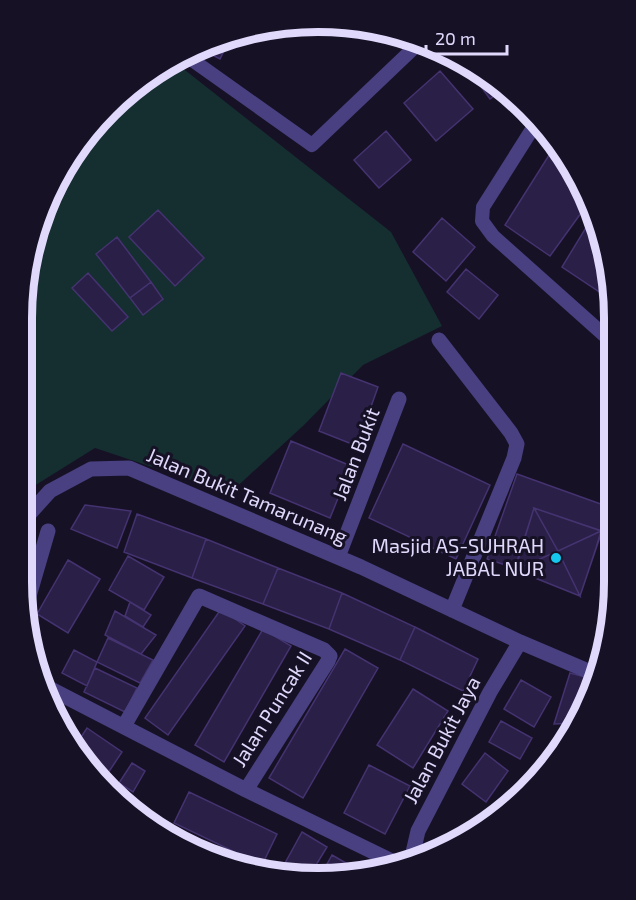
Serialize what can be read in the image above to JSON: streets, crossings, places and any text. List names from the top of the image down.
{
  "streets": {
    "street": [
      "Jalan Bukit",
      "Jalan Bukit Tamarunang",
      "Jalan Puncak II",
      "Jalan Bukit Jaya"
    ]
  },
  "crossings": [
    ["Jalan Bukit", "Jalan Bukit Tamarunang"],
    ["Jalan Bukit Tamarunang", "Jalan Bukit Jaya"]
  ],
  "places": ["Masjid AS-SUHRAH JABAL NUR"],
  "scale_bar": "20 m"
}
